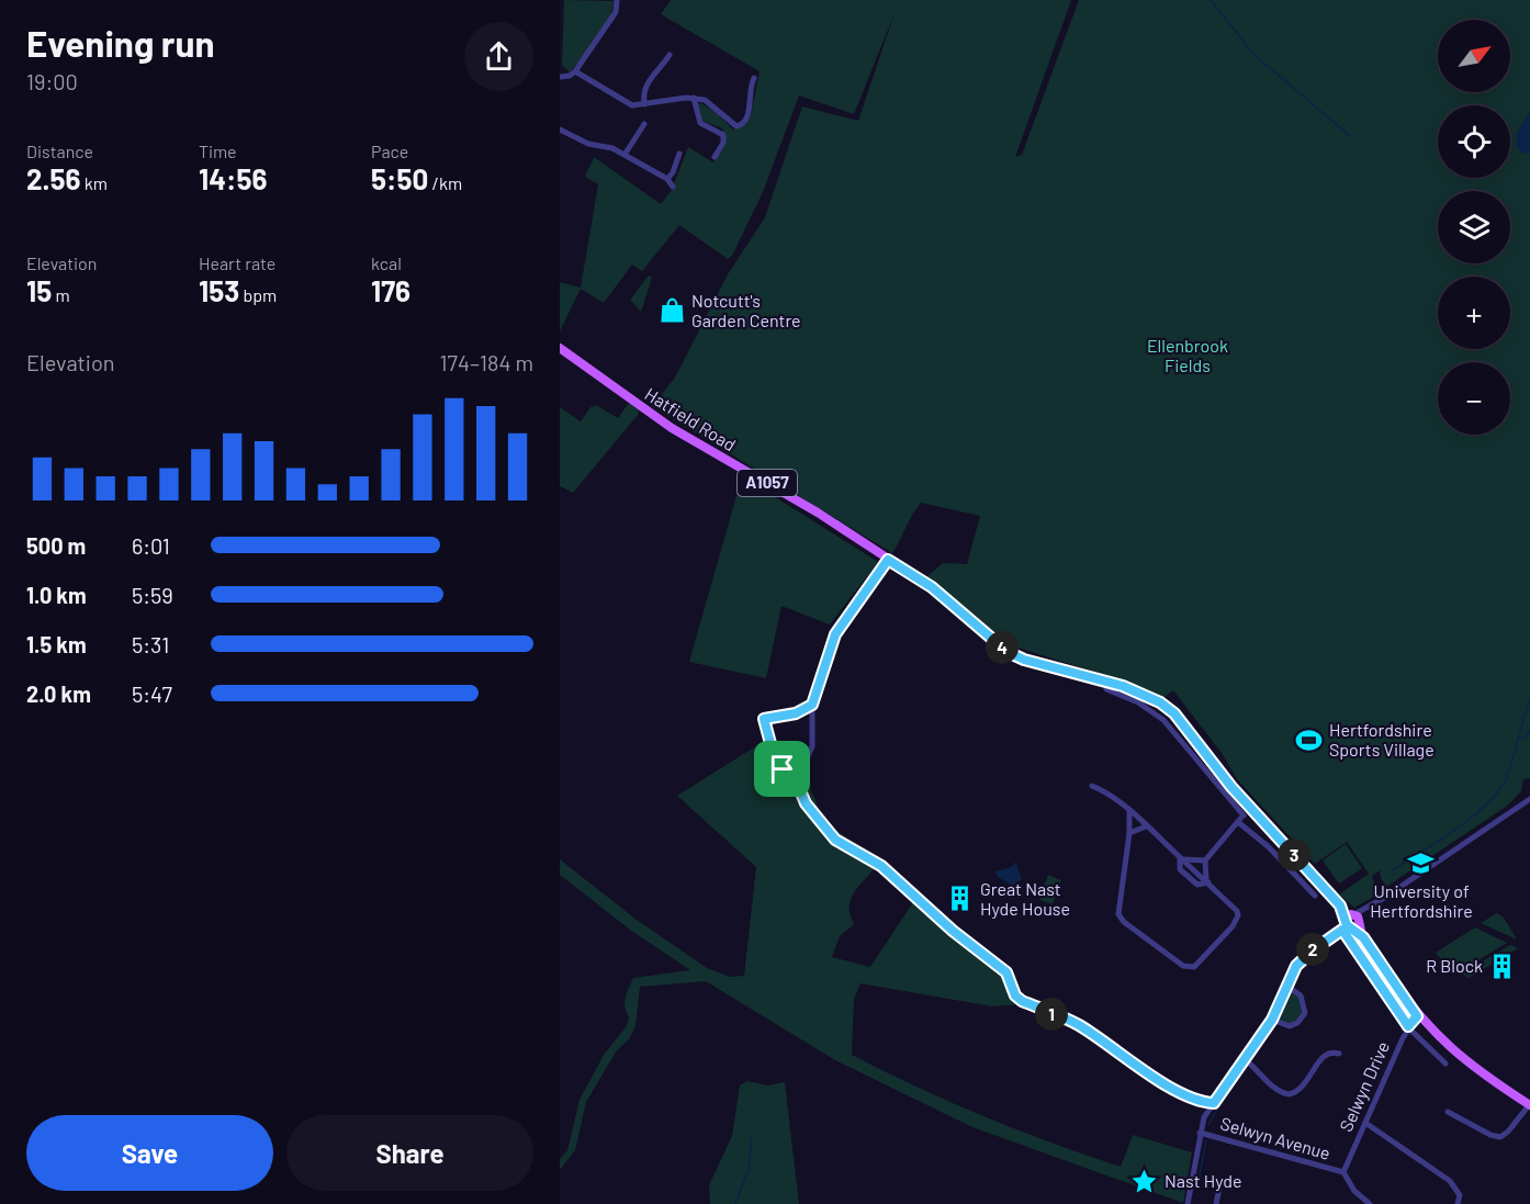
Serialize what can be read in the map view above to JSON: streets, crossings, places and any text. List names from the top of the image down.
{
  "streets": {
    "main road": ["Hatfield Road", "A1057"],
    "street": ["Selwyn Drive", "Selwyn Avenue"]
  },
  "crossings": [
    ["Hatfield Road", "A1057"],
    ["A1057", "Selwyn Drive"],
    ["Selwyn Drive", "Selwyn Avenue"]
  ],
  "parks": ["Ellenbrook Fields"],
  "places": {
    "shop": ["Notcutt's Garden Centre"],
    "sports": ["Hertfordshire Sports Village"],
    "school or university": ["University of Hertfordshire"],
    "building": ["Great Nast Hyde House", "R Block"],
    "place": ["Nast Hyde"]
  },
  "north": "top right",
  "page": {
    "heading": ["Evening run", "19:00"],
    "map_buttons": ["+", "−"],
    "stats": [
      ["Distance", "2.56 km"],
      ["Time", "14:56"],
      ["Pace", "5:50 /km"],
      ["Elevation", "15 m"],
      ["Heart rate", "153 bpm"],
      ["kcal", "176"]
    ],
    "chart": ["Elevation", "174–184 m"],
    "list": [
      {
        "name": "500 m",
        "note": "6:01"
      },
      {
        "name": "1.0 km",
        "note": "5:59"
      },
      {
        "name": "1.5 km",
        "note": "5:31"
      },
      {
        "name": "2.0 km",
        "note": "5:47"
      }
    ],
    "pins": [
      "4",
      "3",
      "2",
      "1"
    ],
    "buttons": ["Save", "Share"]
  }
}
